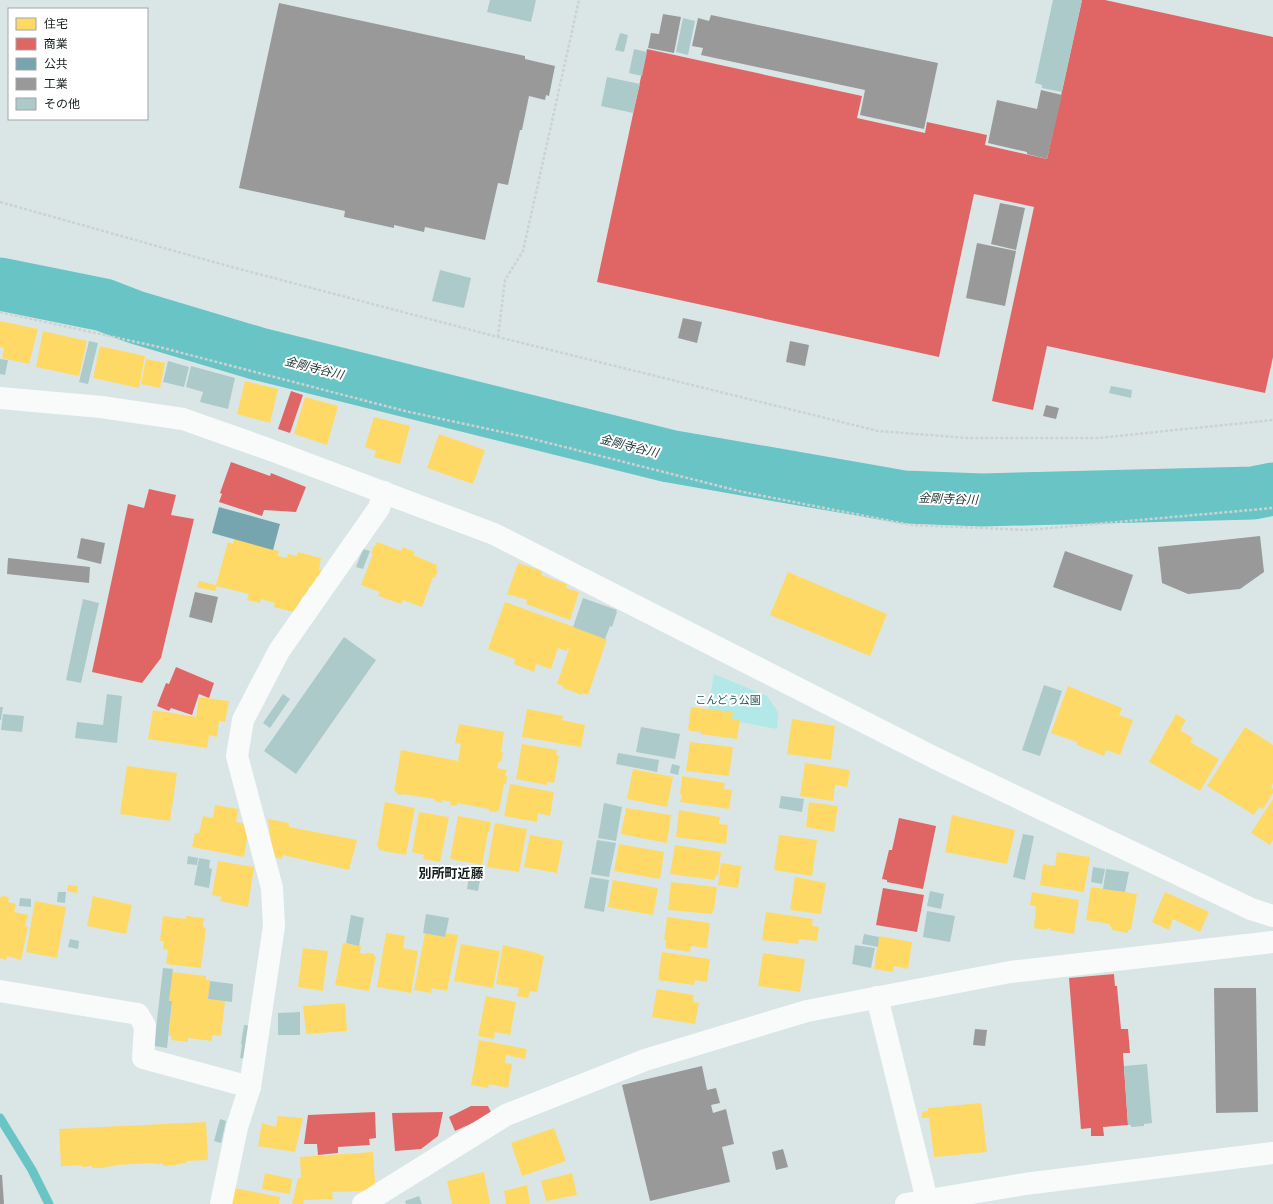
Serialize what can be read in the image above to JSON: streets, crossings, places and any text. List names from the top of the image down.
{
  "districts": ["別所町近藤"],
  "water": ["金剛寺谷川"],
  "parks": ["こんどう公園"],
  "legend": [
    "住宅",
    "商業",
    "公共",
    "工業",
    "その他"
  ]
}
